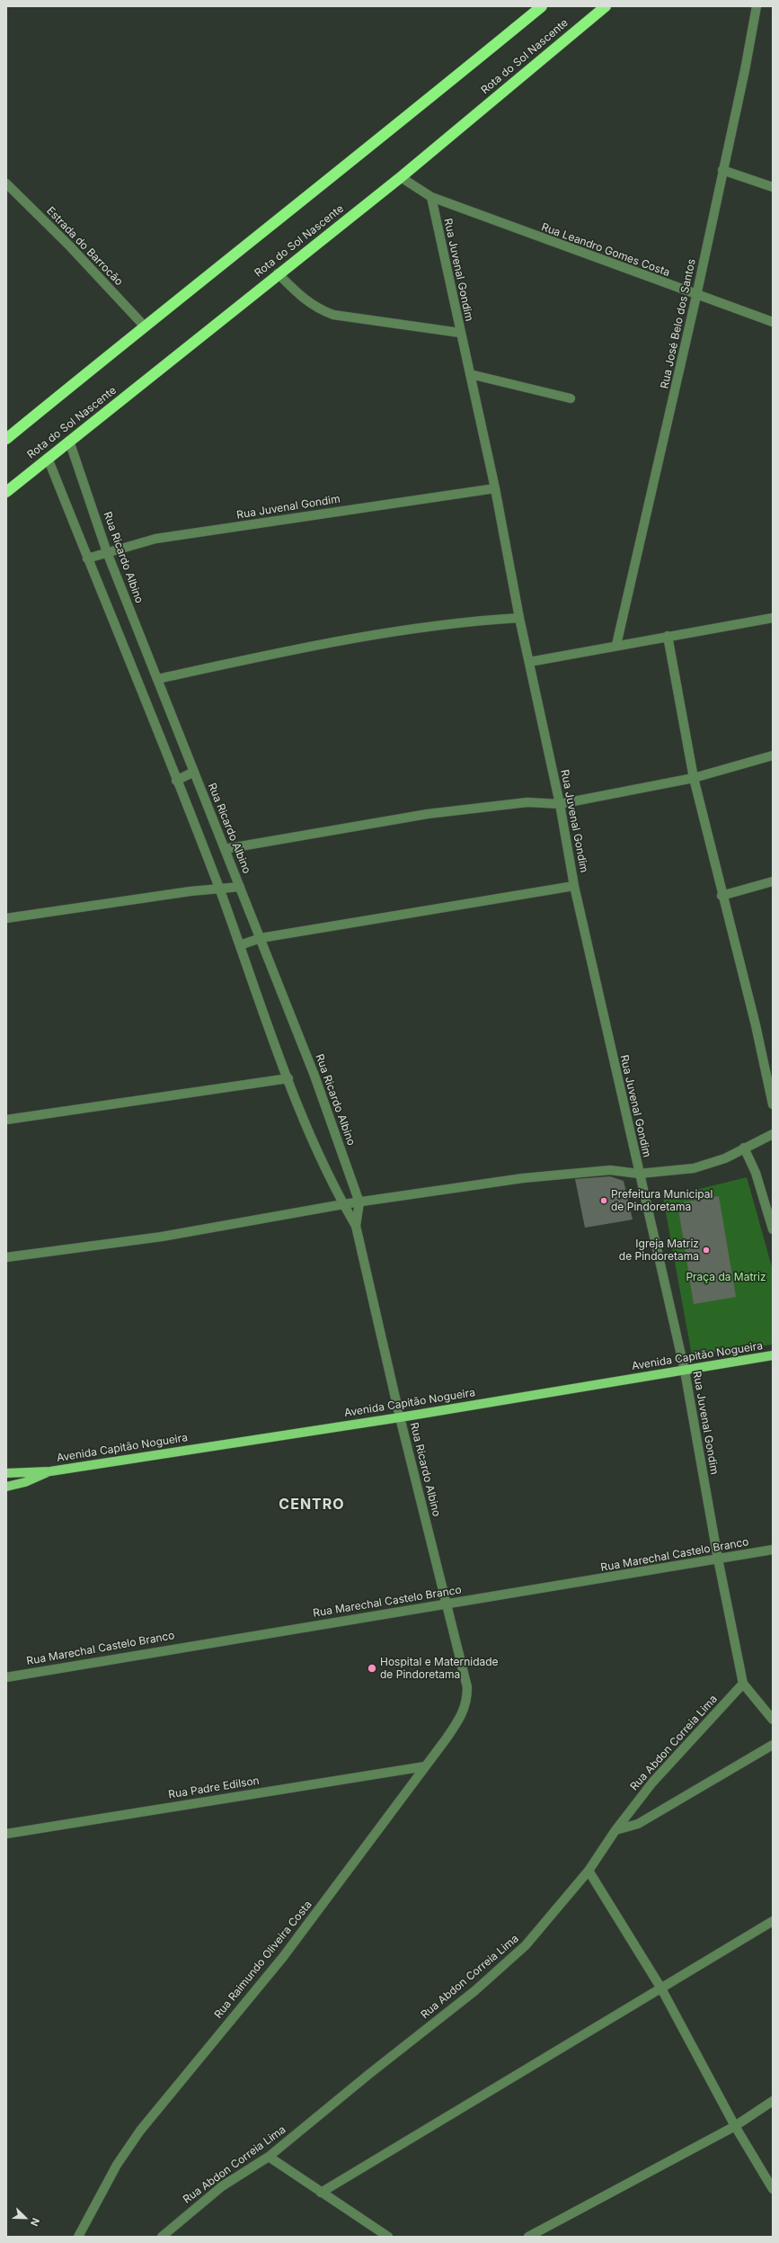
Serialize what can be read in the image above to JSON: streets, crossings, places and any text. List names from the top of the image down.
{
  "streets": {
    "highway": ["Rota do Sol Nascente"],
    "main road": ["Avenida Capitão Nogueira"],
    "street": [
      "Estrada do Barrocão",
      "Rua Leandro Gomes Costa",
      "Rua Juvenal Gondim",
      "Rua José Belo dos Santos",
      "Rua Ricardo Albino",
      "Rua Marechal Castelo Branco",
      "Rua Abdon Correia Lima",
      "Rua Padre Edilson",
      "Rua Raimundo Oliveira Costa"
    ]
  },
  "crossings": [
    ["Rota do Sol Nascente", "Rua Ricardo Albino"],
    ["Rua Leandro Gomes Costa", "Rua Juvenal Gondim"],
    ["Rua Leandro Gomes Costa", "Rua José Belo dos Santos"],
    ["Rua Juvenal Gondim", "Rua Ricardo Albino"],
    ["Rua Juvenal Gondim", "Avenida Capitão Nogueira"],
    ["Rua Juvenal Gondim", "Rua Marechal Castelo Branco"],
    ["Rua Juvenal Gondim", "Rua Abdon Correia Lima"],
    ["Rua Ricardo Albino", "Avenida Capitão Nogueira"],
    ["Rua Ricardo Albino", "Rua Marechal Castelo Branco"],
    ["Rua Ricardo Albino", "Rua Raimundo Oliveira Costa"],
    ["Rua Padre Edilson", "Rua Raimundo Oliveira Costa"]
  ],
  "districts": ["CENTRO"],
  "parks": ["Praça da Matriz"],
  "places": ["Prefeitura Municipal de Pindoretama", "Igreja Matriz de Pindoretama", "Hospital e Maternidade de Pindoretama"],
  "north": "bottom right"
}
